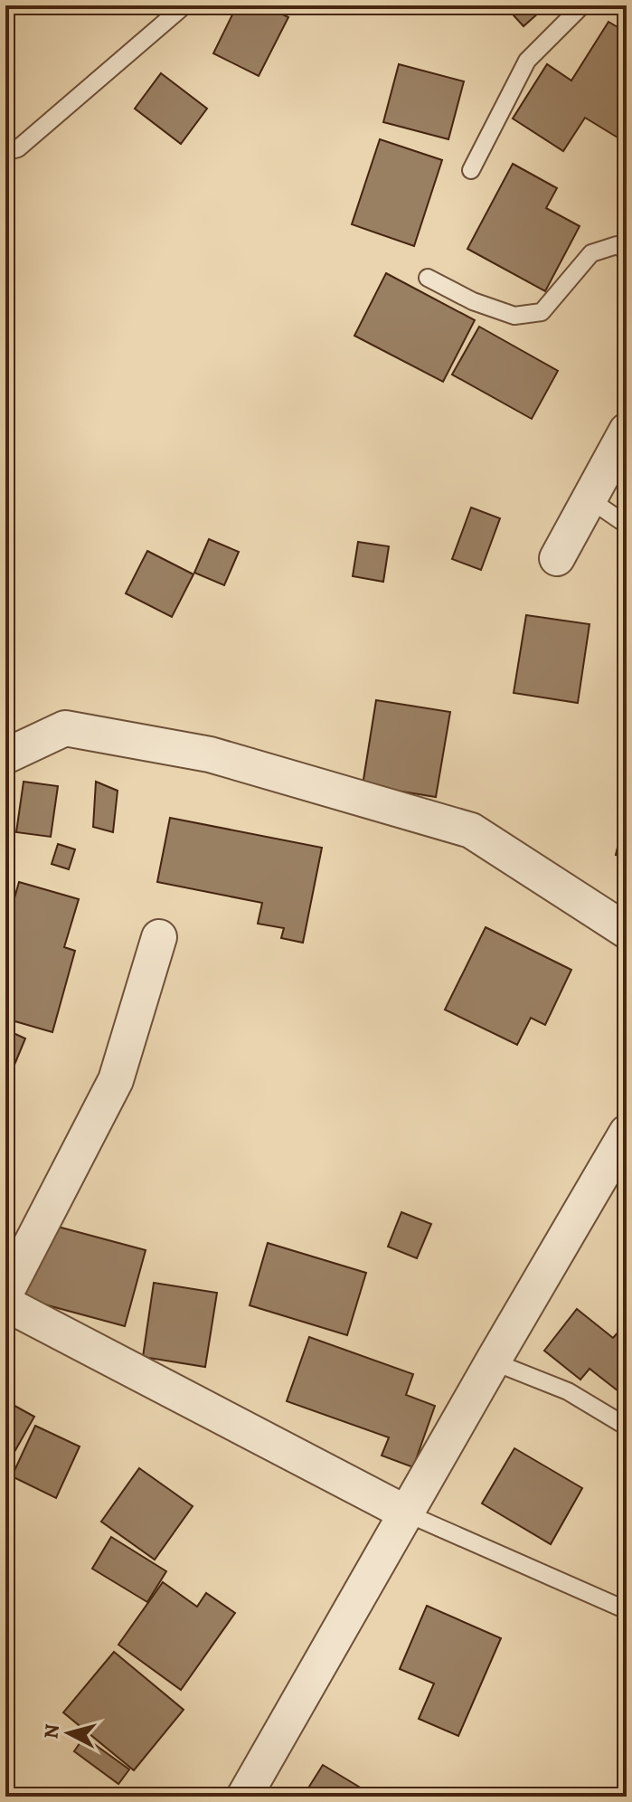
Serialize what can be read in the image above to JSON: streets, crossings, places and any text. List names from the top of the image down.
{
  "north": "left"
}
